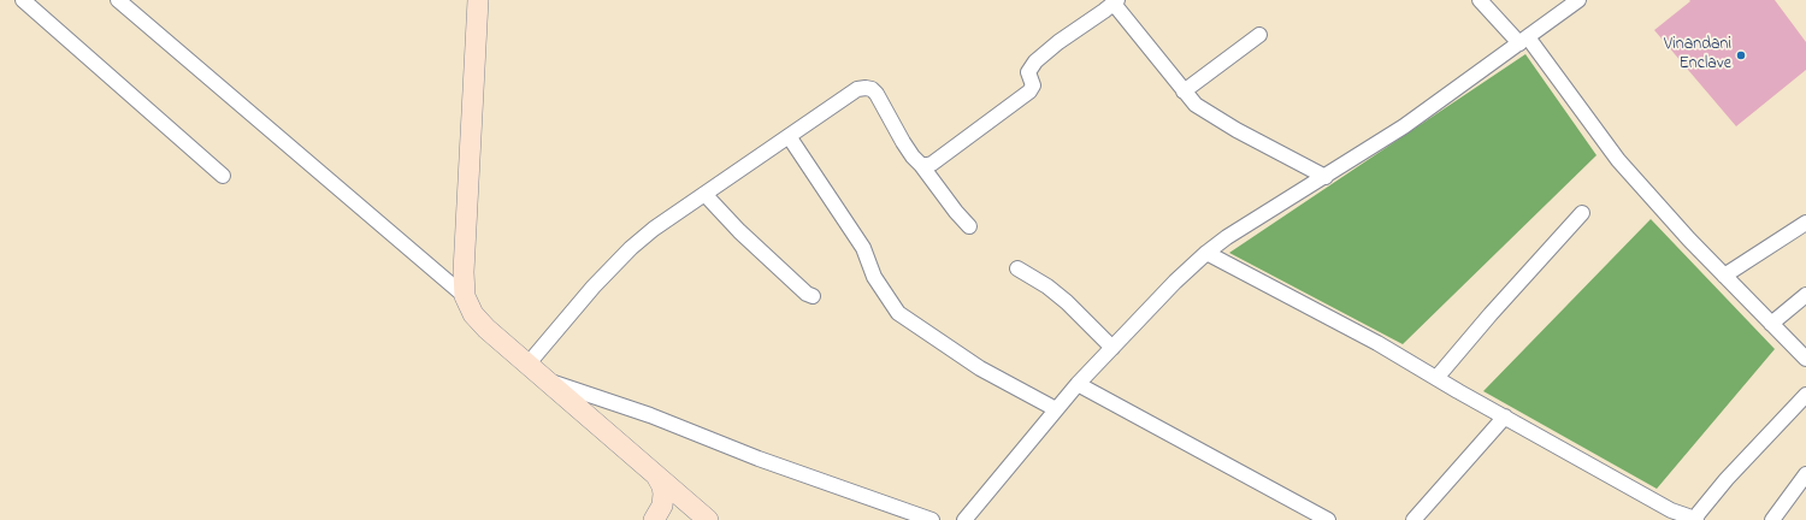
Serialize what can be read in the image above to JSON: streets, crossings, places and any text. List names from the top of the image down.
{
  "places": ["Vinandani Enclave"]
}
